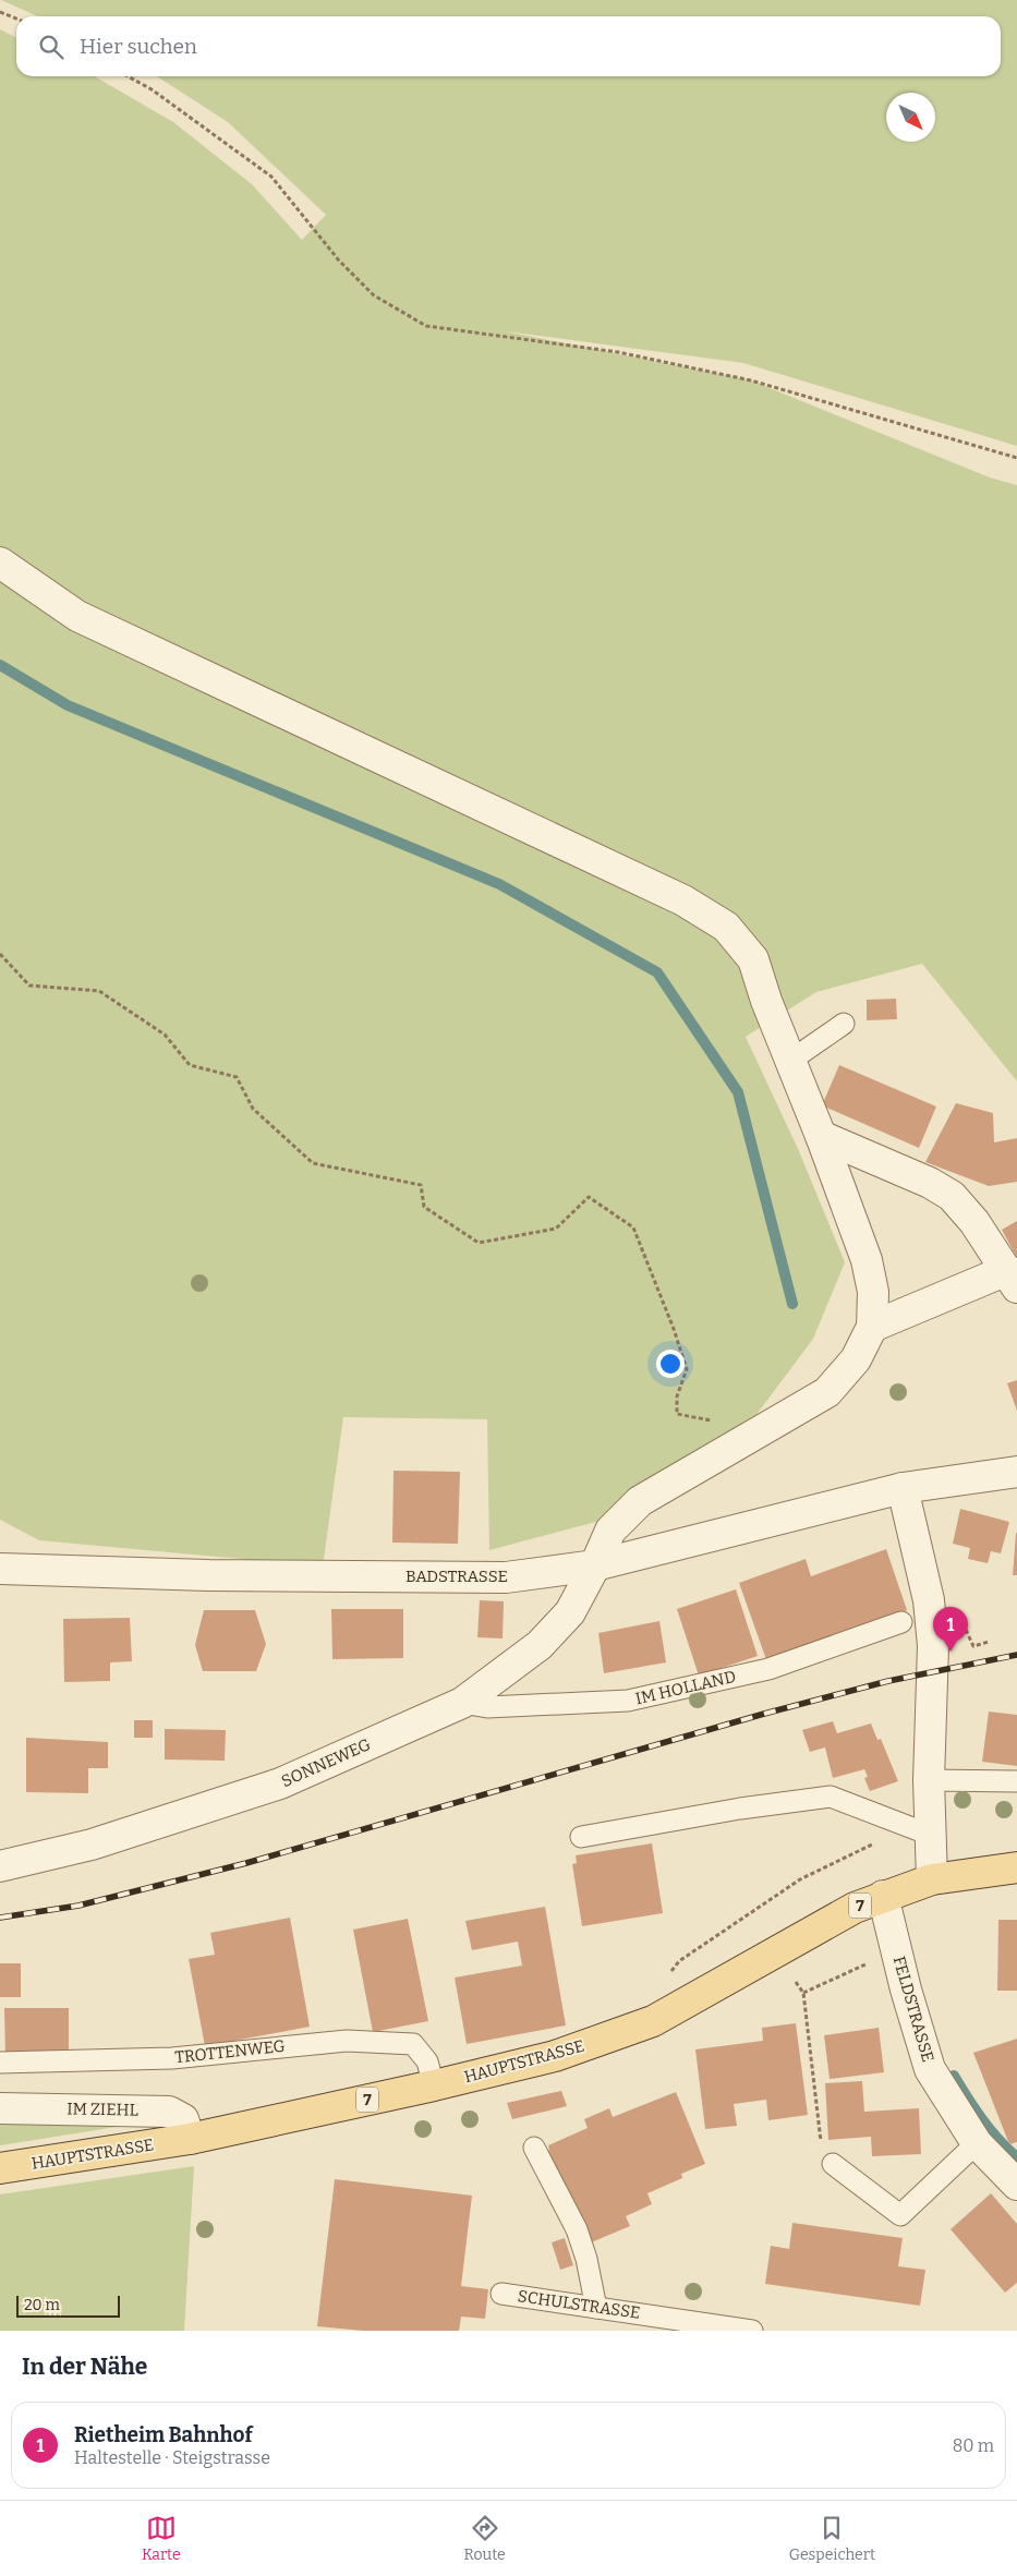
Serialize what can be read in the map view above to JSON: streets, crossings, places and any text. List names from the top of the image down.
{
  "streets": {
    "main road": ["7", "HAUPTSTRASSE"],
    "street": [
      "BADSTRASSE",
      "SONNEWEG",
      "FELDSTRASSE",
      "IM ZIEHL"
    ],
    "lane": ["IM HOLLAND", "TROTTENWEG", "SCHULSTRASSE"]
  },
  "crossings": [
    ["BADSTRASSE", "SONNEWEG"],
    ["IM HOLLAND", "SONNEWEG"],
    ["FELDSTRASSE", "HAUPTSTRASSE"],
    ["TROTTENWEG", "HAUPTSTRASSE"],
    ["HAUPTSTRASSE", "IM ZIEHL"]
  ],
  "scale_bar": "20 m",
  "north": "bottom right",
  "page": {
    "search": "Hier suchen",
    "pins": "1",
    "scale": "20 m",
    "heading": "In der Nähe",
    "list": [
      {
        "mark": "1",
        "name": "Rietheim Bahnhof",
        "note": "Haltestelle · Steigstrasse",
        "value": "80 m"
      }
    ],
    "nav": ["Karte", "Route", "Gespeichert"]
  }
}
